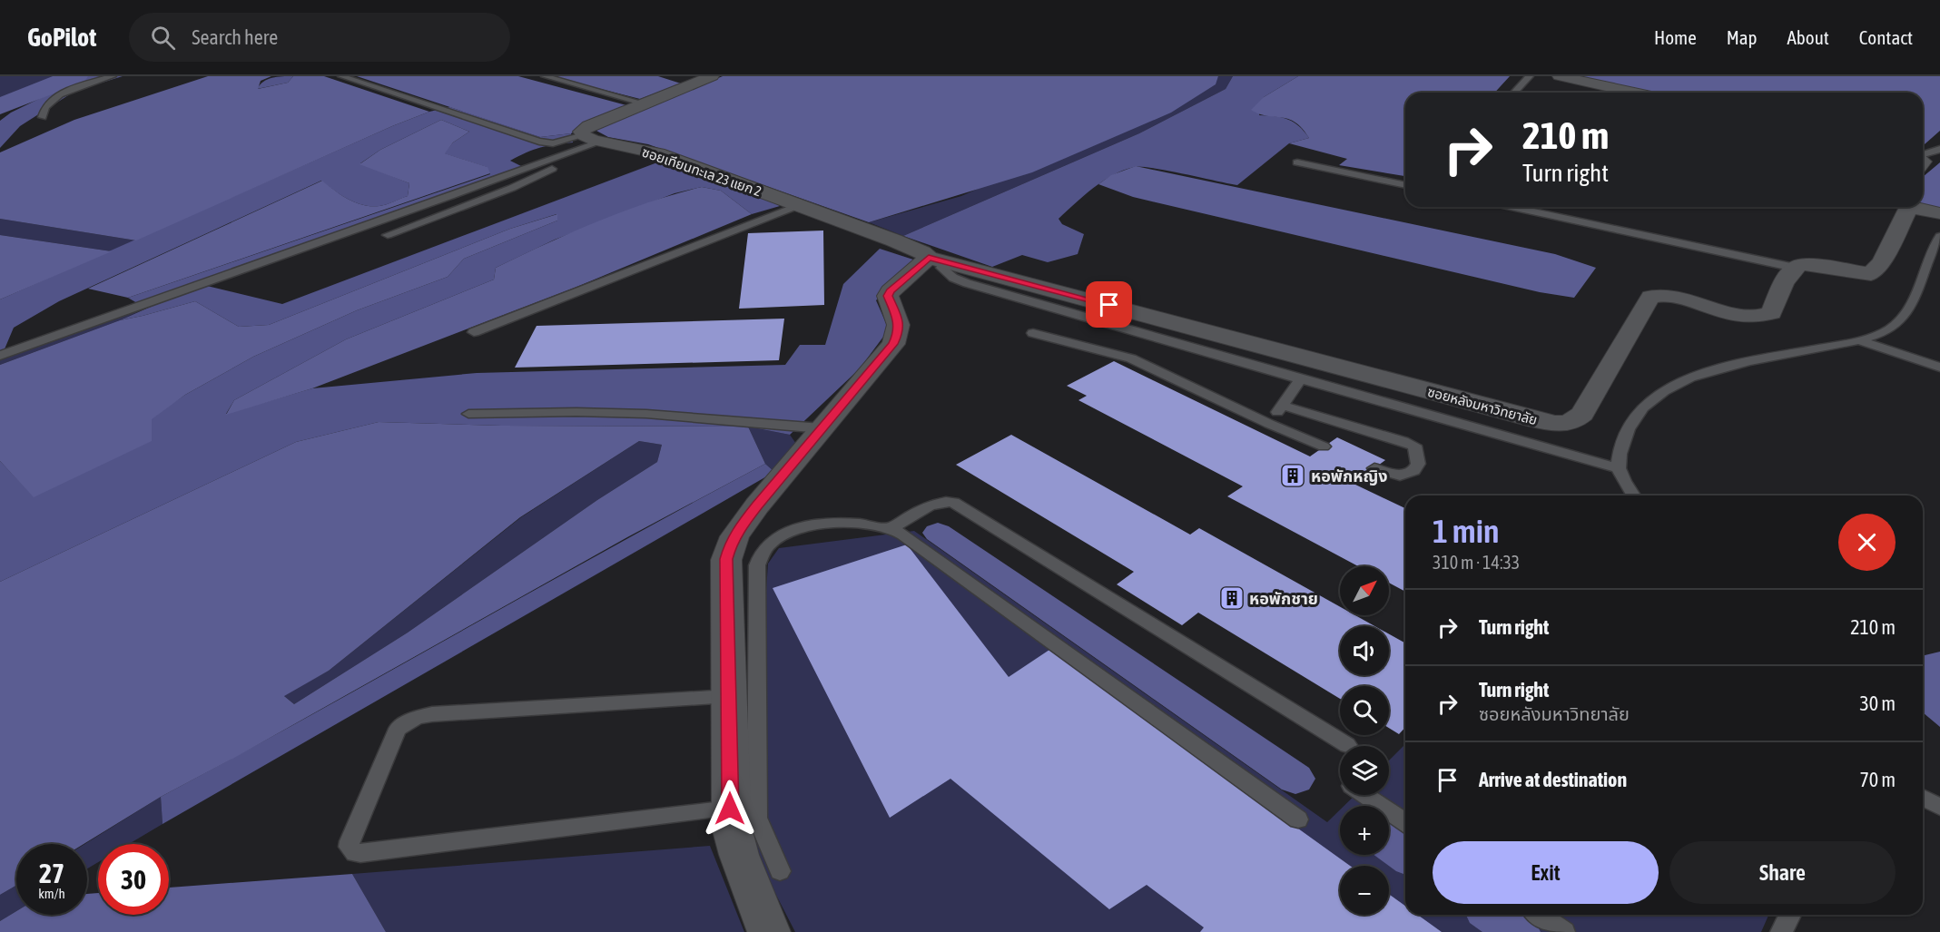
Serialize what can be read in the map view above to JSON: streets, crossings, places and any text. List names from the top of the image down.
{
  "streets": {
    "street": ["ซอยเทียนทะเล 23 แยก 2", "ซอยหลังมหาวิทยาลัย"]
  },
  "crossings": [
    ["ซอยเทียนทะเล 23 แยก 2", "ซอยหลังมหาวิทยาลัย"]
  ],
  "places": {
    "building": ["หอพักหญิง", "หอพักชาย"]
  },
  "north": "top right",
  "page": {
    "header": "GoPilot",
    "search": "Search here",
    "nav": [
      "Home",
      "Map",
      "About",
      "Contact"
    ],
    "turn": ["210 m", "Turn right"],
    "heading": ["1 min", "310 m · 14:33"],
    "map_buttons": ["+", "−"],
    "list": [
      {
        "name": "Turn right",
        "value": "210 m"
      },
      {
        "name": "Turn right",
        "note": "ซอยหลังมหาวิทยาลัย",
        "value": "30 m"
      },
      {
        "name": "Arrive at destination",
        "value": "70 m"
      }
    ],
    "buttons": ["Exit", "Share"],
    "speed": "27 km/h",
    "limit": "30"
  }
}
